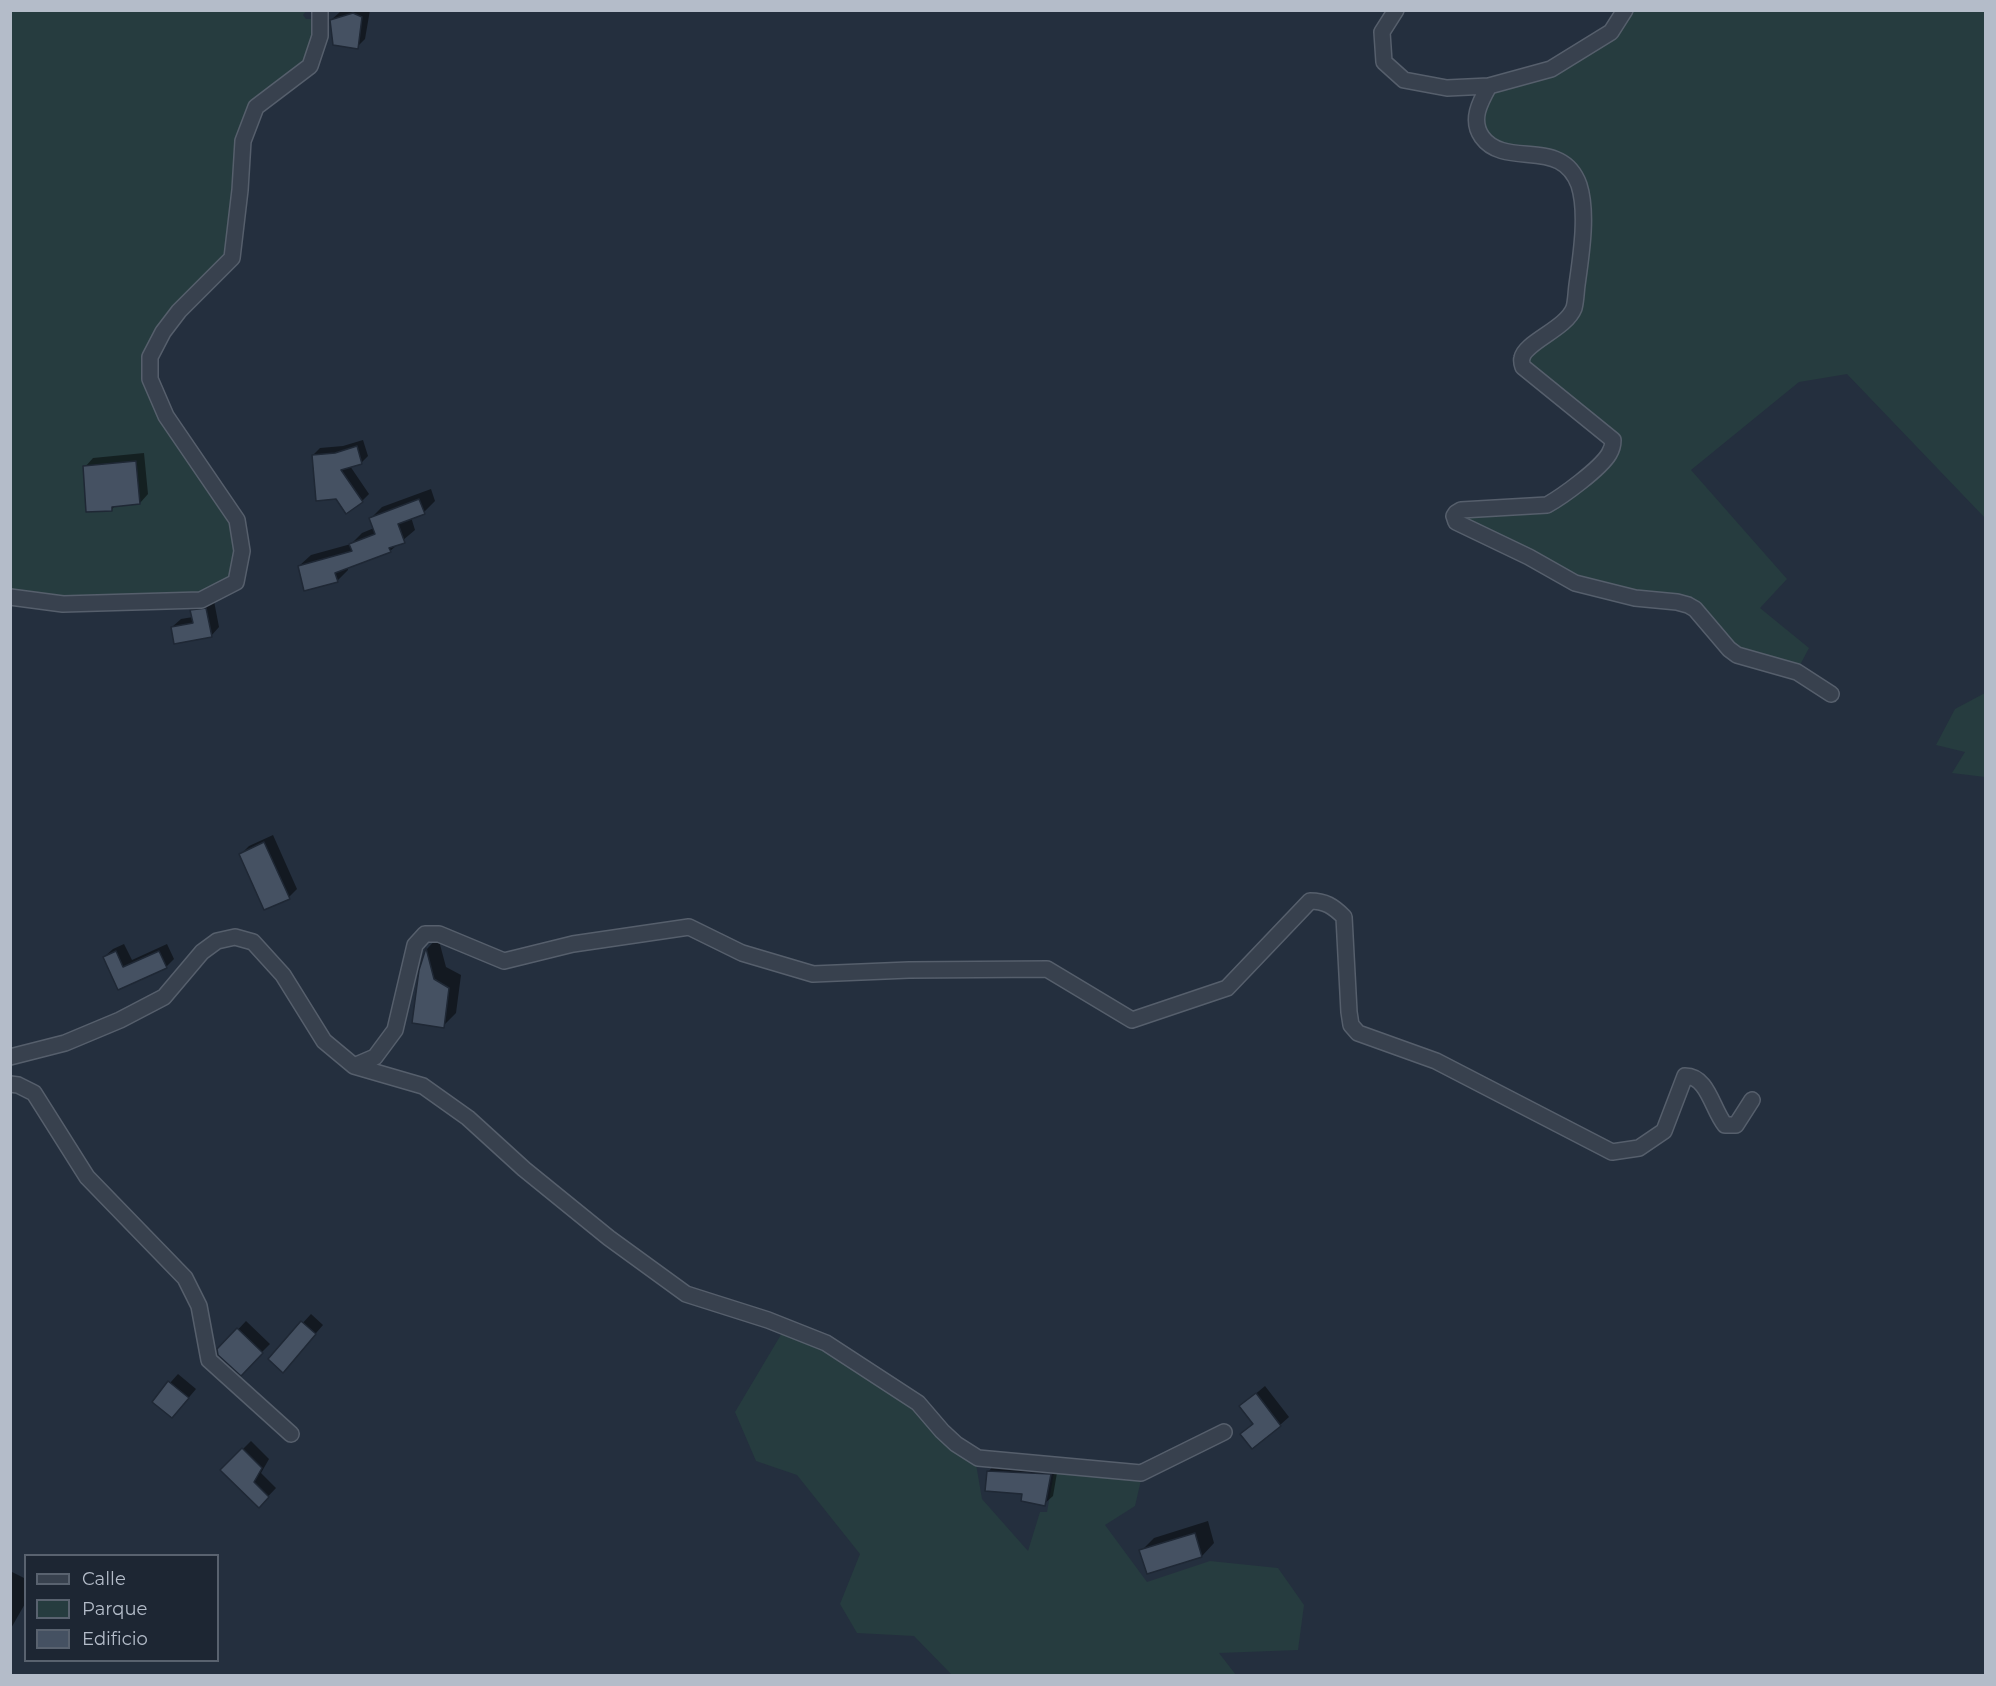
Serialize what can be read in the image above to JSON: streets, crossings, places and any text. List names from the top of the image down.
{
  "legend": ["Calle", "Parque", "Edificio"]
}
